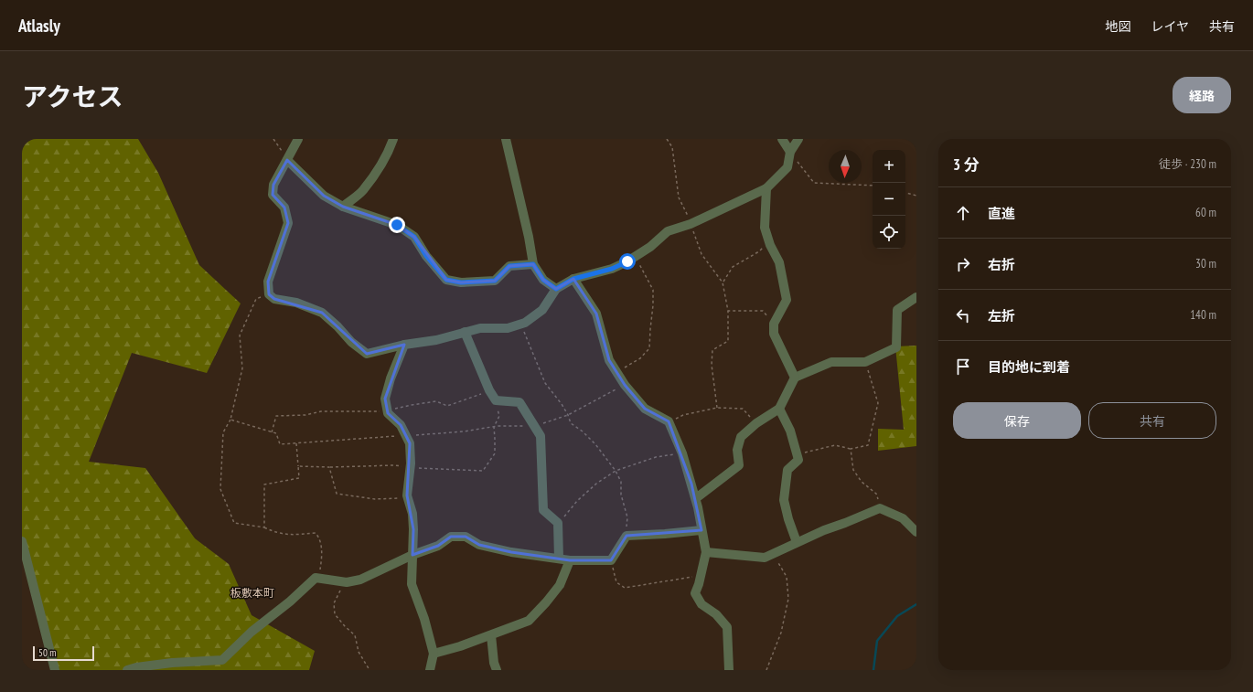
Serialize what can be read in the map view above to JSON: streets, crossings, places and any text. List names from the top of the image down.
{
  "districts": ["板敷本町"],
  "scale_bar": "50 m",
  "north": "bottom",
  "page": {
    "header": "Atlasly",
    "nav": ["地図", "レイヤ", "共有"],
    "title": "アクセス",
    "buttons": [
      "経路",
      ["保存", "共有"]
    ],
    "heading": ["3 分", "徒歩 · 230 m"],
    "map_buttons": ["+", "−"],
    "list": [
      ["直進", "60 m"],
      ["右折", "30 m"],
      ["左折", "140 m"],
      "目的地に到着"
    ],
    "scale": "50 m"
  }
}
